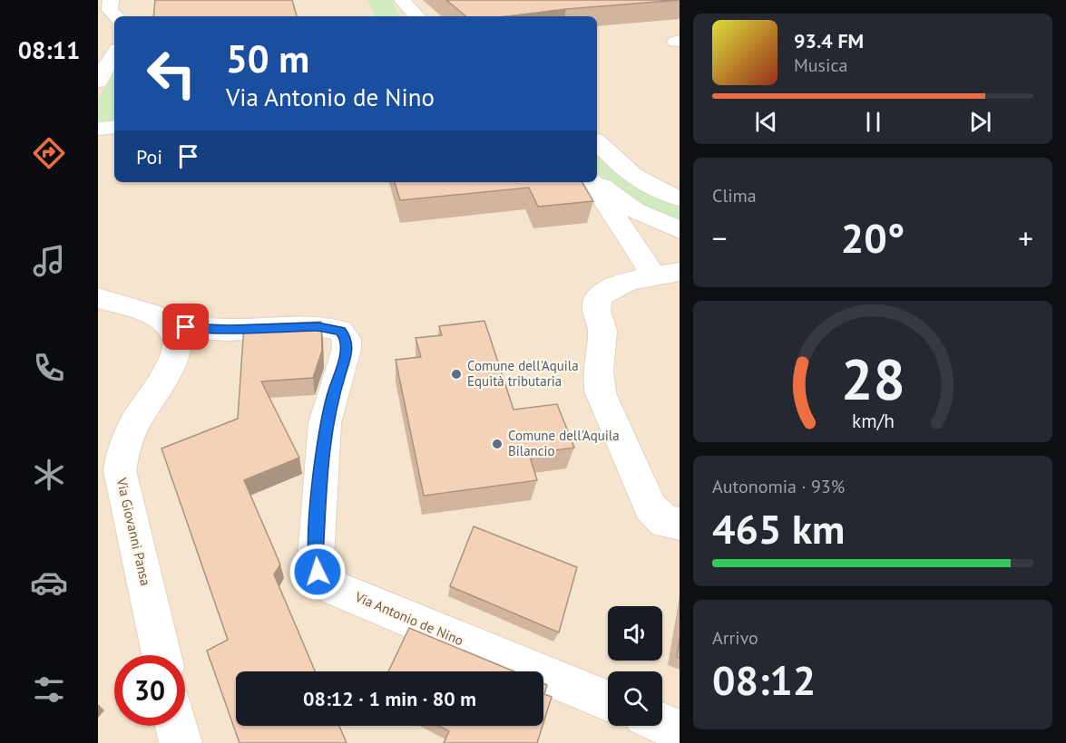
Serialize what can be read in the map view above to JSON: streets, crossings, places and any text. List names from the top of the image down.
{
  "streets": {
    "street": ["Via Giovanni Pansa", "Via Antonio de Nino"]
  },
  "crossings": [
    ["Via Giovanni Pansa", "Via Antonio de Nino"]
  ],
  "places": ["Comune dell'Aquila Equità tributaria", "Comune dell'Aquila Bilancio"],
  "page": {
    "tabs": "08:11",
    "turn": ["50 m", "Via Antonio de Nino"],
    "song": ["93.4 FM", "Musica"],
    "then": "Poi",
    "tile": [
      "Clima",
      ["Autonomia · 93%", "465 km"],
      ["Arrivo", "08:12"]
    ],
    "heat": ["−", "20°", "+"],
    "limit": "30",
    "trip": "08:12 · 1 min · 80 m",
    "gauge": ["28", "km/h"]
  }
}
